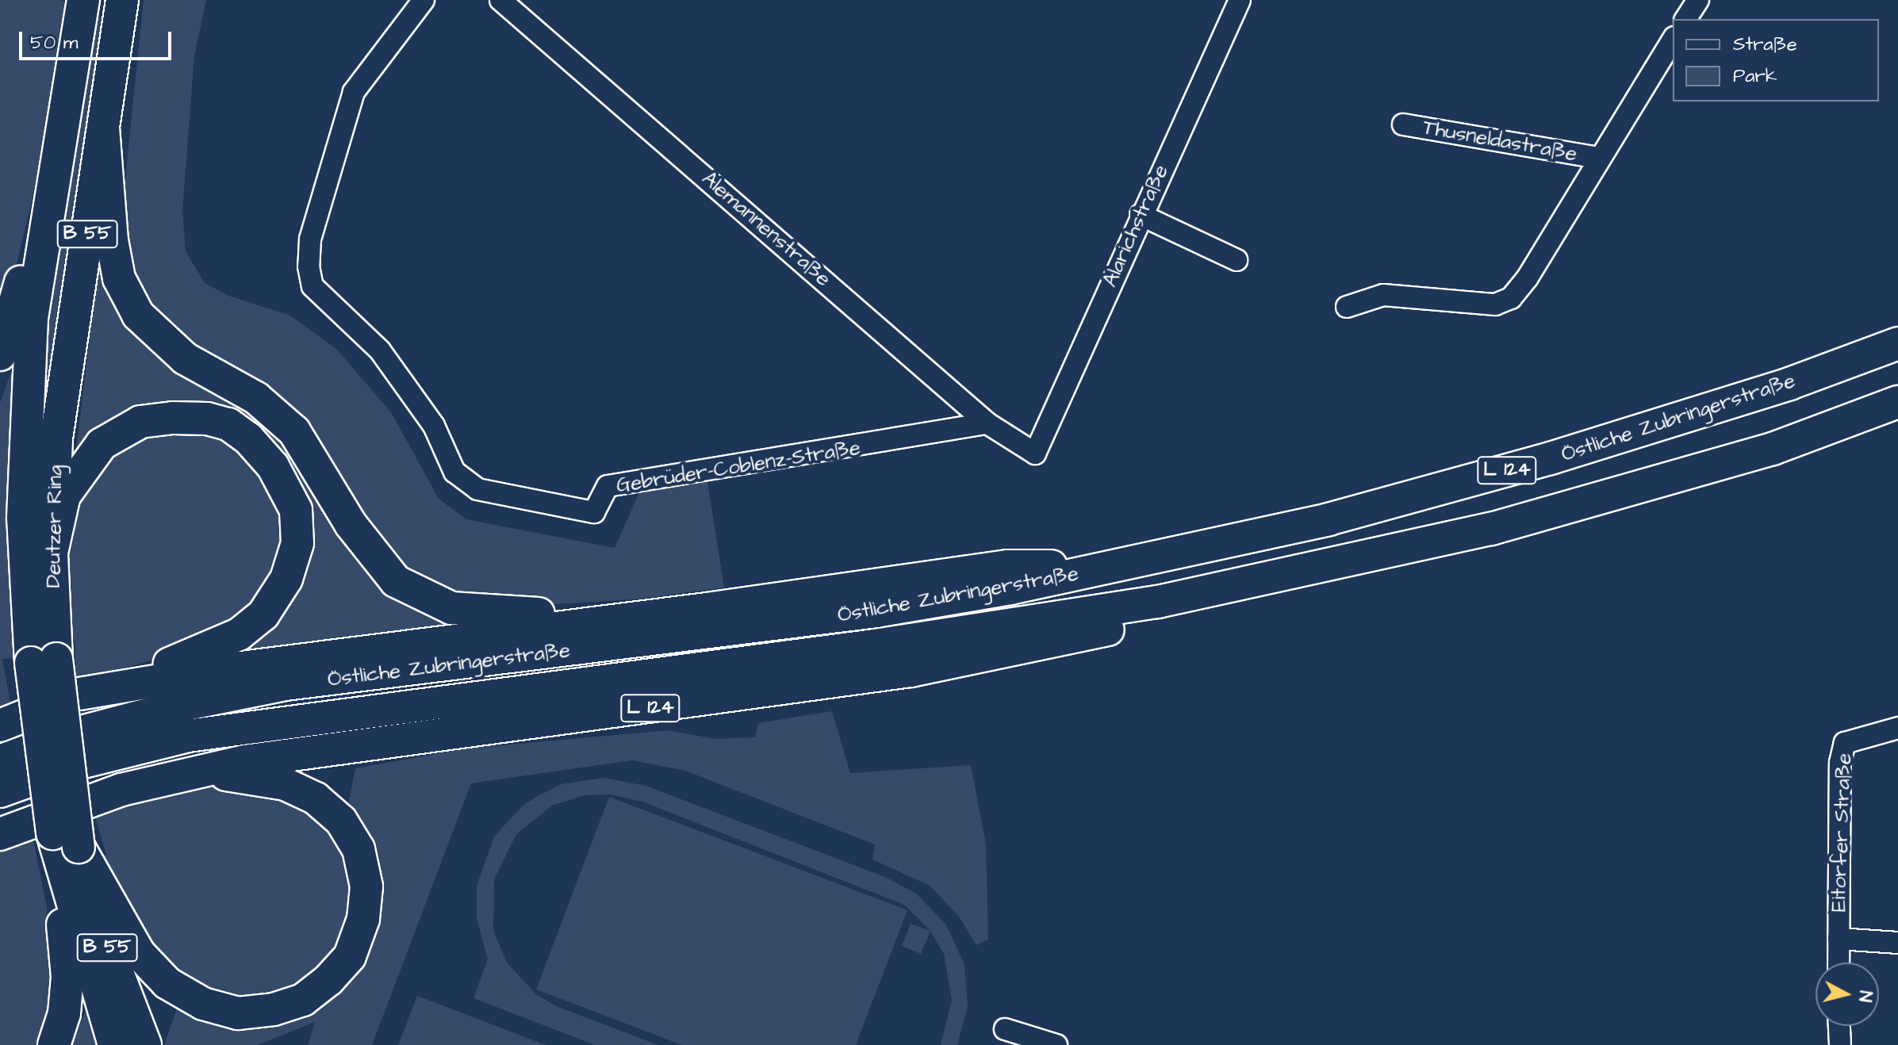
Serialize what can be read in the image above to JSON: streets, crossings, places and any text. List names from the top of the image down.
{
  "streets": {
    "highway": [
      "B 55",
      "Östliche Zubringerstraße",
      "L 124",
      "Deutzer Ring"
    ],
    "street": [
      "Thusneldastraße",
      "Alarichstraße",
      "Alemannenstraße",
      "Gebrüder-Coblenz-Straße",
      "Eitorfer Straße"
    ]
  },
  "crossings": [
    ["Alarichstraße", "Alemannenstraße"],
    ["Alemannenstraße", "Gebrüder-Coblenz-Straße"],
    ["Östliche Zubringerstraße", "L 124"]
  ],
  "legend": ["Straße", "Park"],
  "scale_bar": "50 m",
  "north": "right"
}
